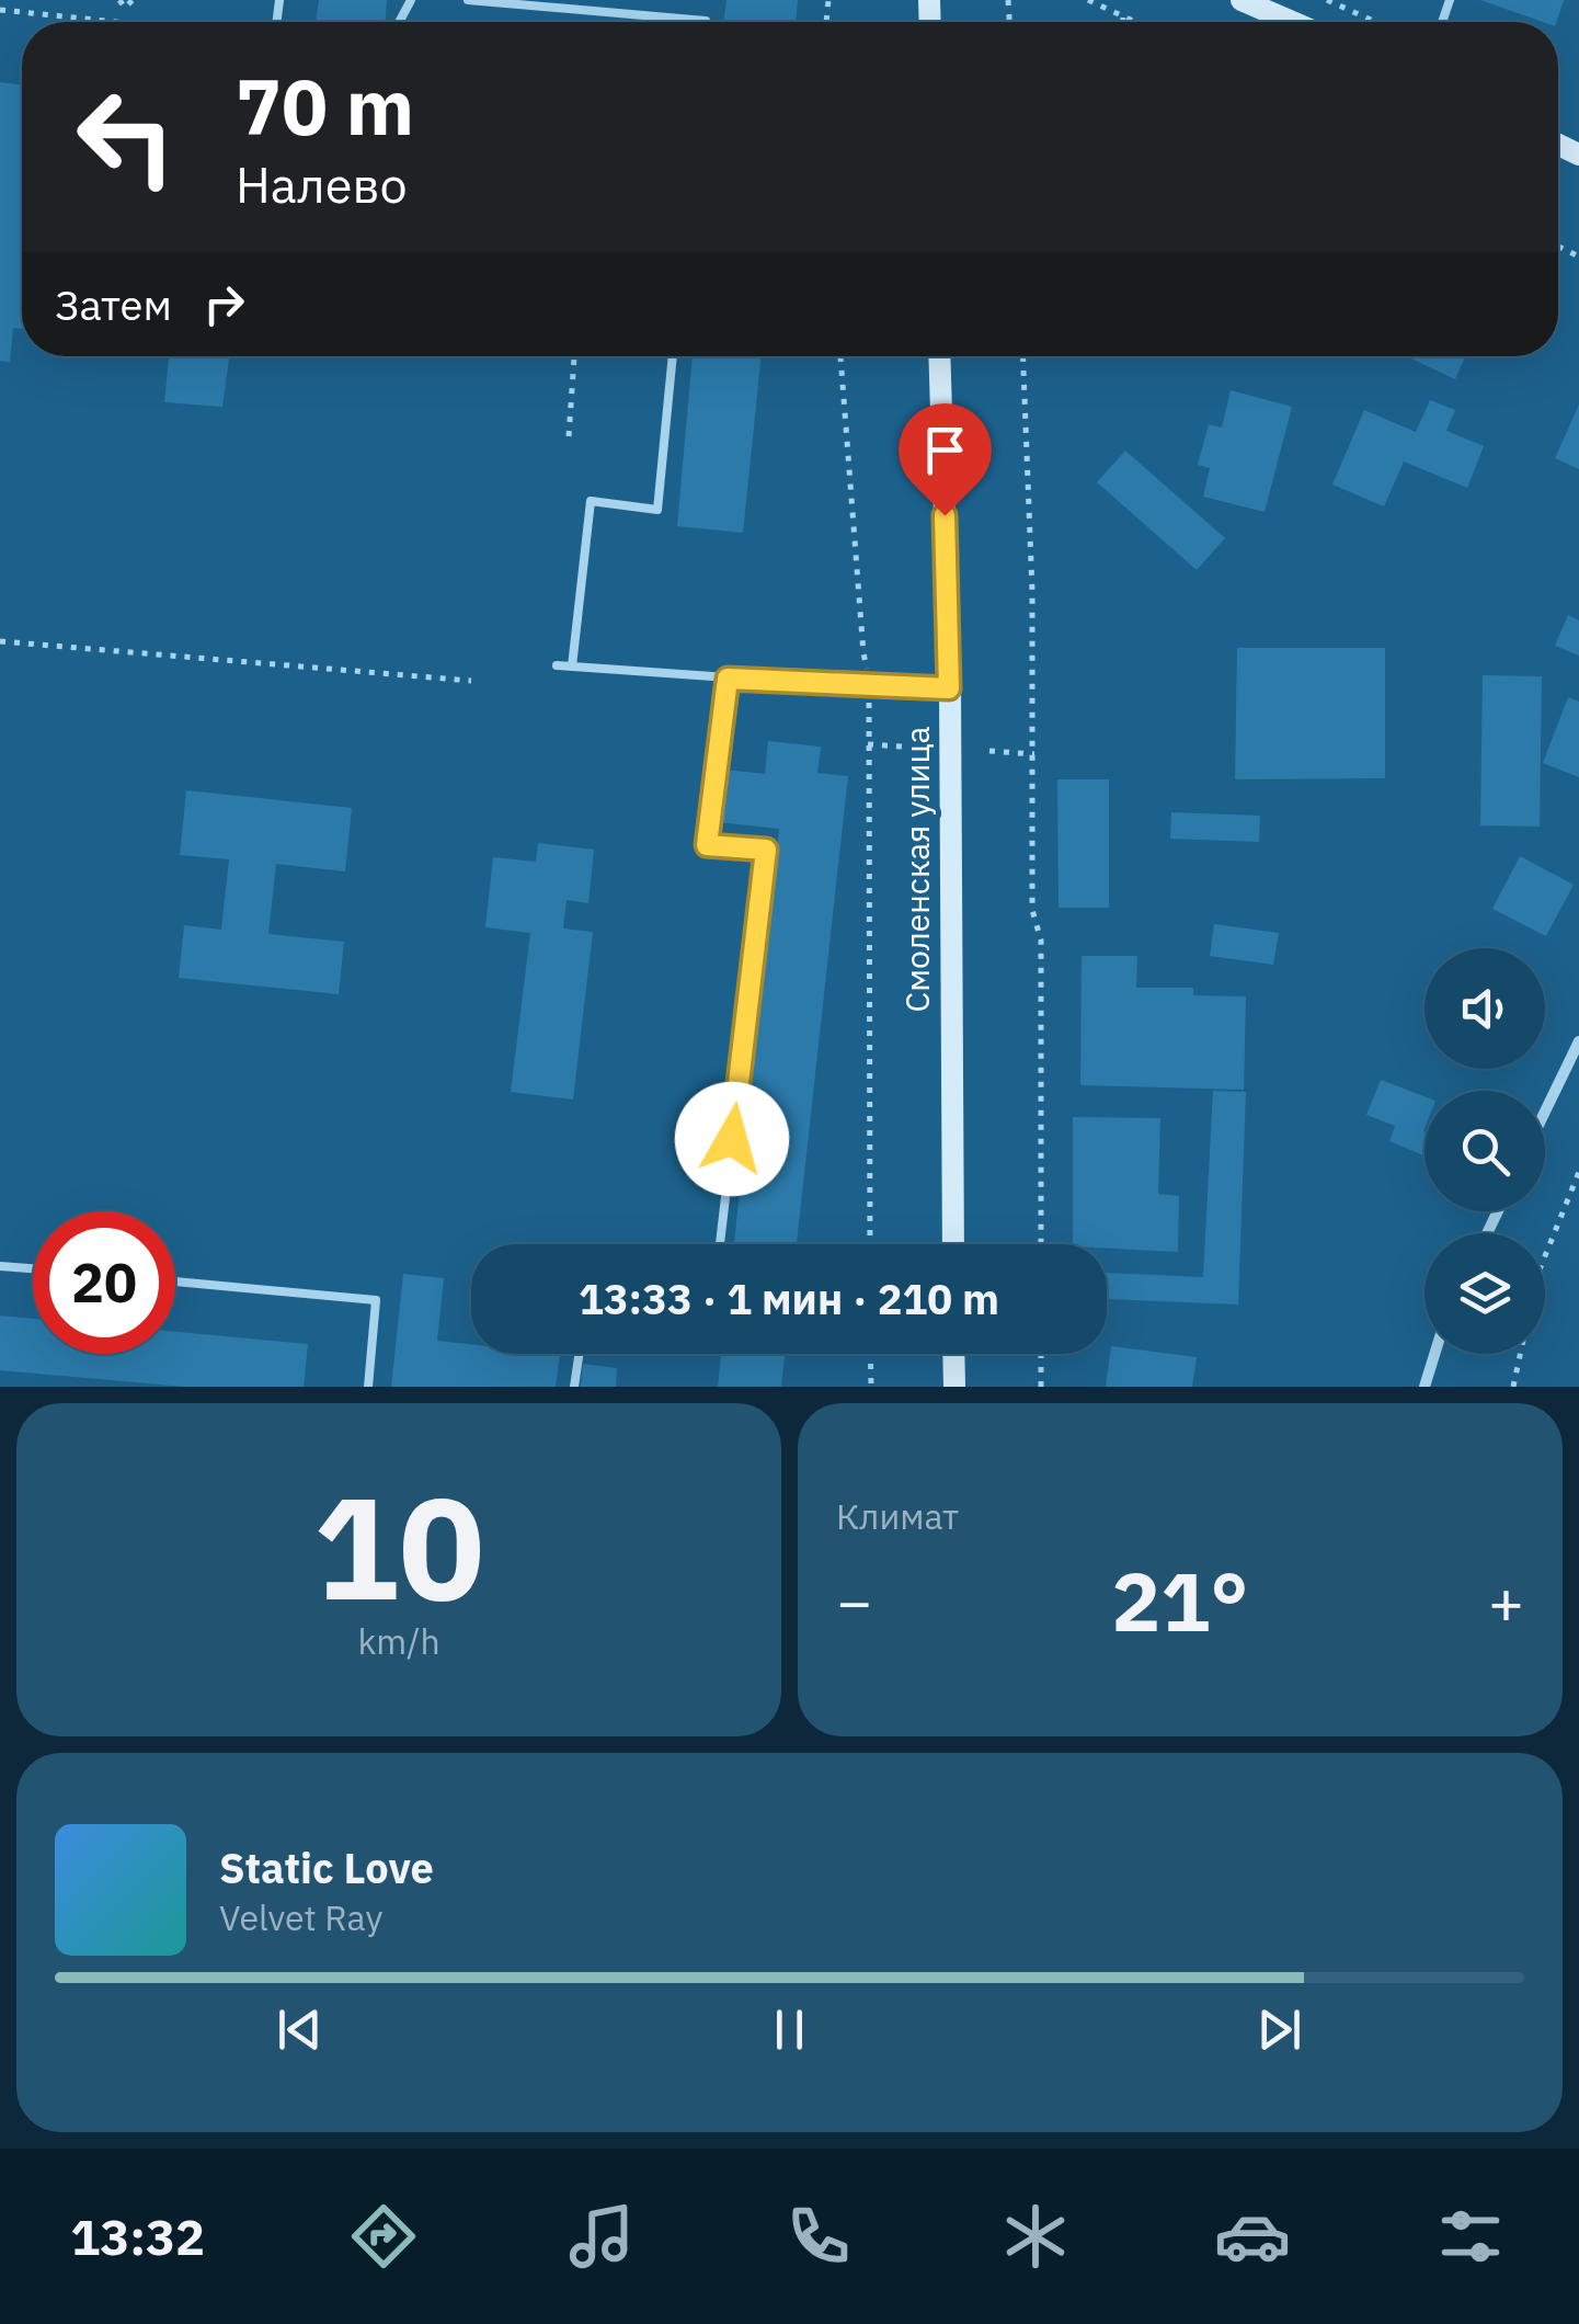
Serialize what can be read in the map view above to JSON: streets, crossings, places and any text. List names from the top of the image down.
{
  "streets": {
    "main road": ["Смоленская улица"]
  },
  "page": {
    "turn": ["70 m", "Налево"],
    "then": "Затем",
    "limit": "20",
    "trip": "13:33 · 1 мин · 210 m",
    "tile": [
      ["10", "km/h"],
      "Климат"
    ],
    "heat": ["−", "21°", "+"],
    "song": ["Static Love", "Velvet Ray"],
    "tabs": "13:32"
  }
}
